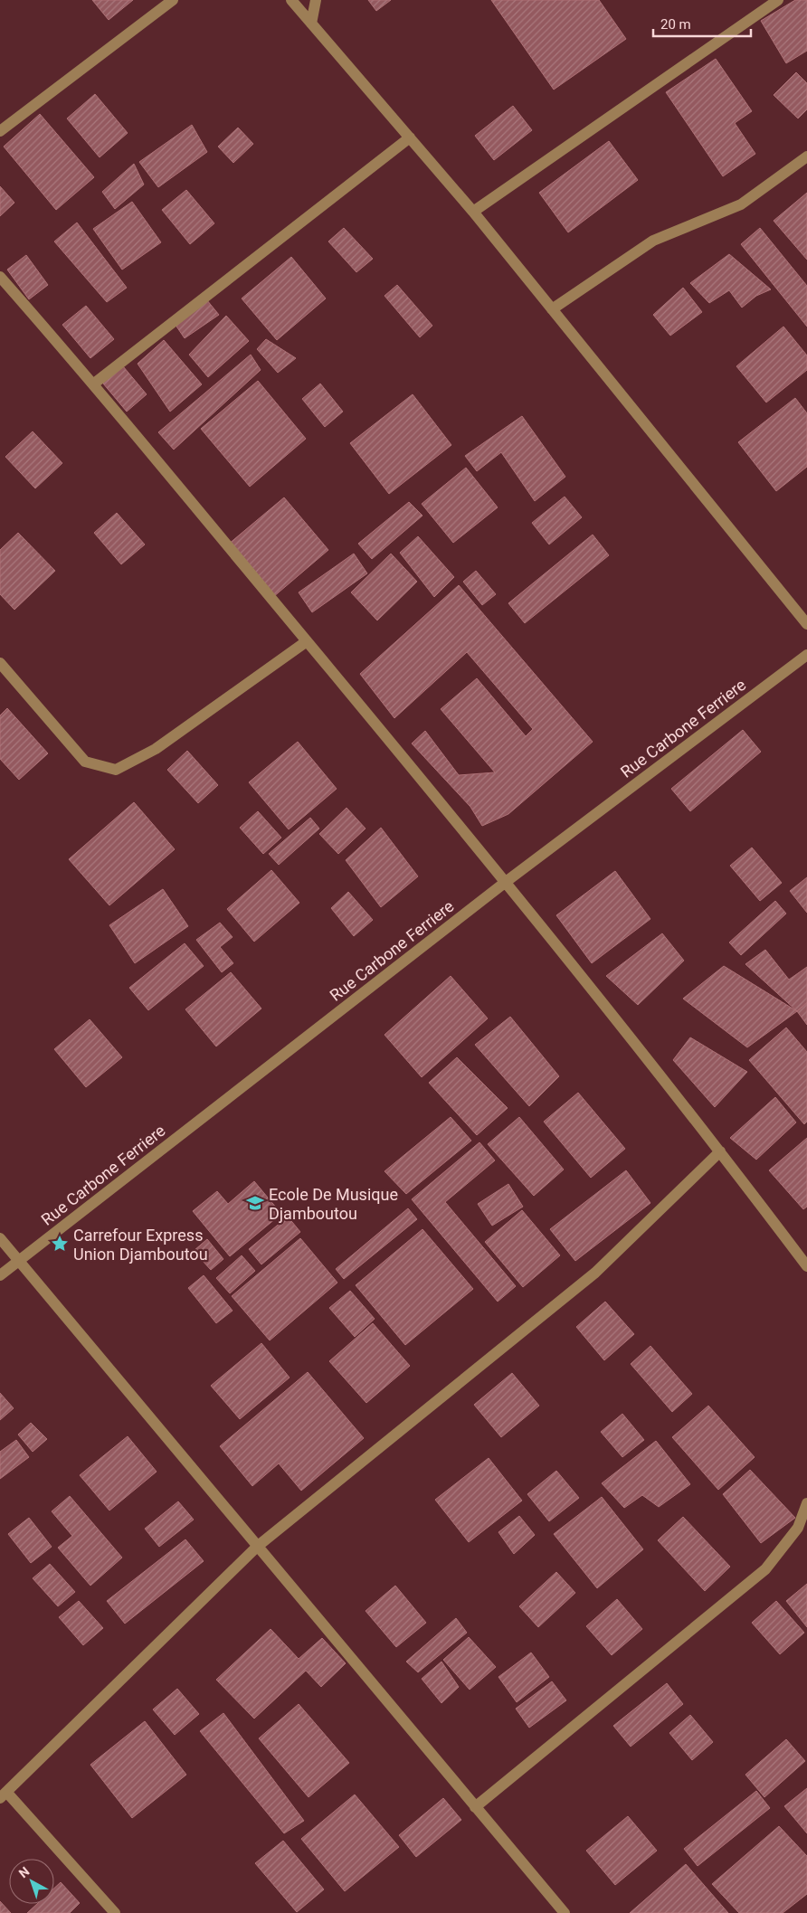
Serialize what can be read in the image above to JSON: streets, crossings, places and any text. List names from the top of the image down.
{
  "streets": {
    "street": ["Rue Carbone Ferriere"]
  },
  "places": {
    "school or university": ["Ecole De Musique Djamboutou"],
    "place": ["Carrefour Express Union Djamboutou"]
  },
  "scale_bar": "20 m",
  "north": "top left"
}
